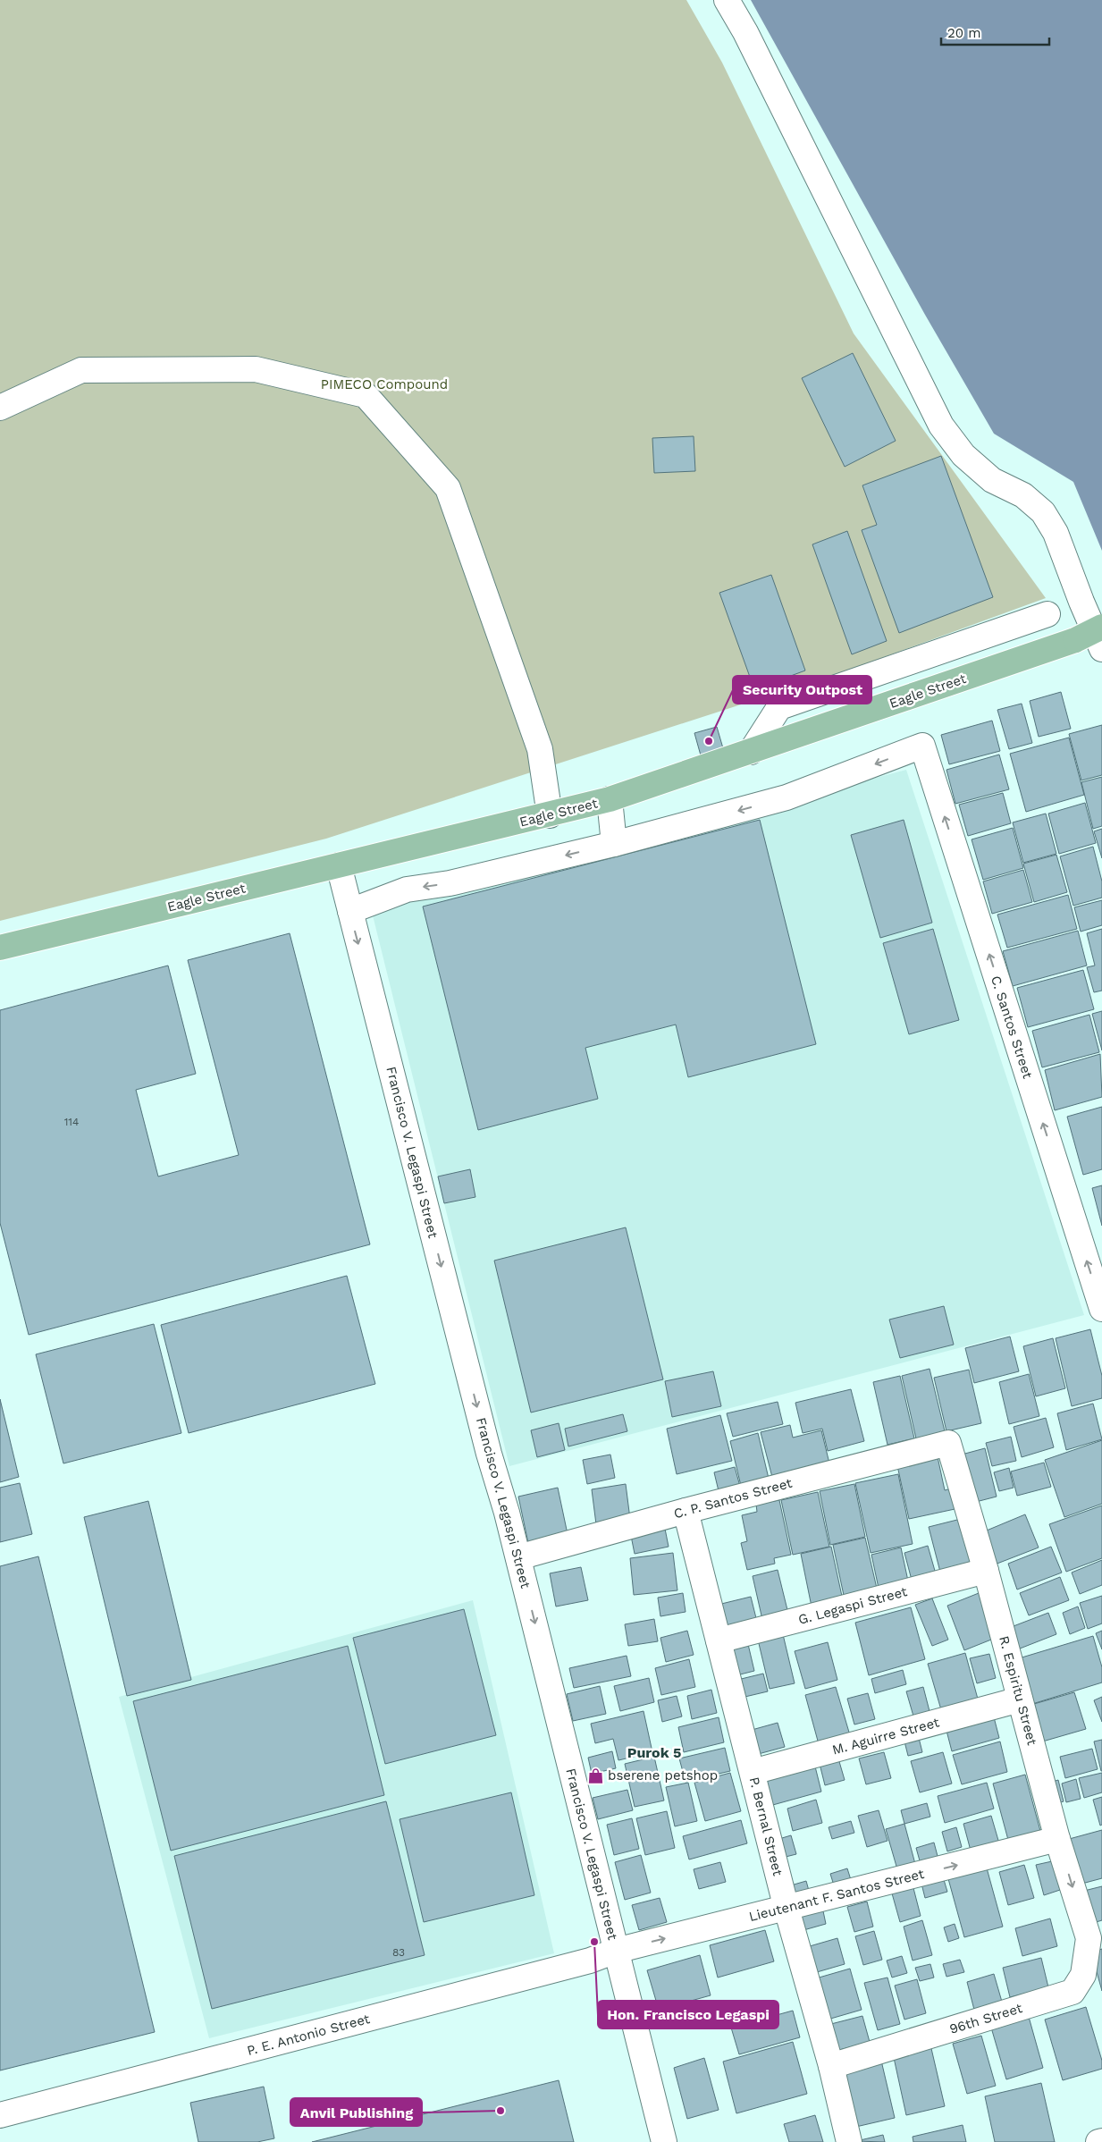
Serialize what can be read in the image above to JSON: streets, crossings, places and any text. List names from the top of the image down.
{
  "streets": {
    "main road": ["Eagle Street"],
    "street": [
      "C. Santos Street",
      "Francisco V. Legaspi Street",
      "C. P. Santos Street",
      "G. Legaspi Street",
      "R. Espiritu Street",
      "M. Aguirre Street",
      "P. Bernal Street",
      "Lieutenant F. Santos Street",
      "96th Street",
      "P. E. Antonio Street"
    ]
  },
  "crossings": [
    ["Eagle Street", "Francisco V. Legaspi Street"],
    ["Francisco V. Legaspi Street", "C. P. Santos Street"],
    ["Francisco V. Legaspi Street", "Lieutenant F. Santos Street"],
    ["Francisco V. Legaspi Street", "P. E. Antonio Street"],
    ["C. P. Santos Street", "R. Espiritu Street"],
    ["C. P. Santos Street", "P. Bernal Street"],
    ["G. Legaspi Street", "R. Espiritu Street"],
    ["G. Legaspi Street", "P. Bernal Street"],
    ["R. Espiritu Street", "M. Aguirre Street"],
    ["R. Espiritu Street", "Lieutenant F. Santos Street"],
    ["R. Espiritu Street", "96th Street"],
    ["M. Aguirre Street", "P. Bernal Street"],
    ["P. Bernal Street", "Lieutenant F. Santos Street"],
    ["P. Bernal Street", "96th Street"],
    ["Lieutenant F. Santos Street", "P. E. Antonio Street"]
  ],
  "one_way": ["Francisco V. Legaspi Street", "Lieutenant F. Santos Street"],
  "districts": ["Purok 5"],
  "parks": ["PIMECO Compound"],
  "places": {
    "other": ["Security Outpost", "Hon. Francisco Legaspi", "Anvil Publishing"],
    "shop": ["bserene petshop"]
  },
  "house_numbers": ["114", "83"],
  "scale_bar": "20 m"
}
